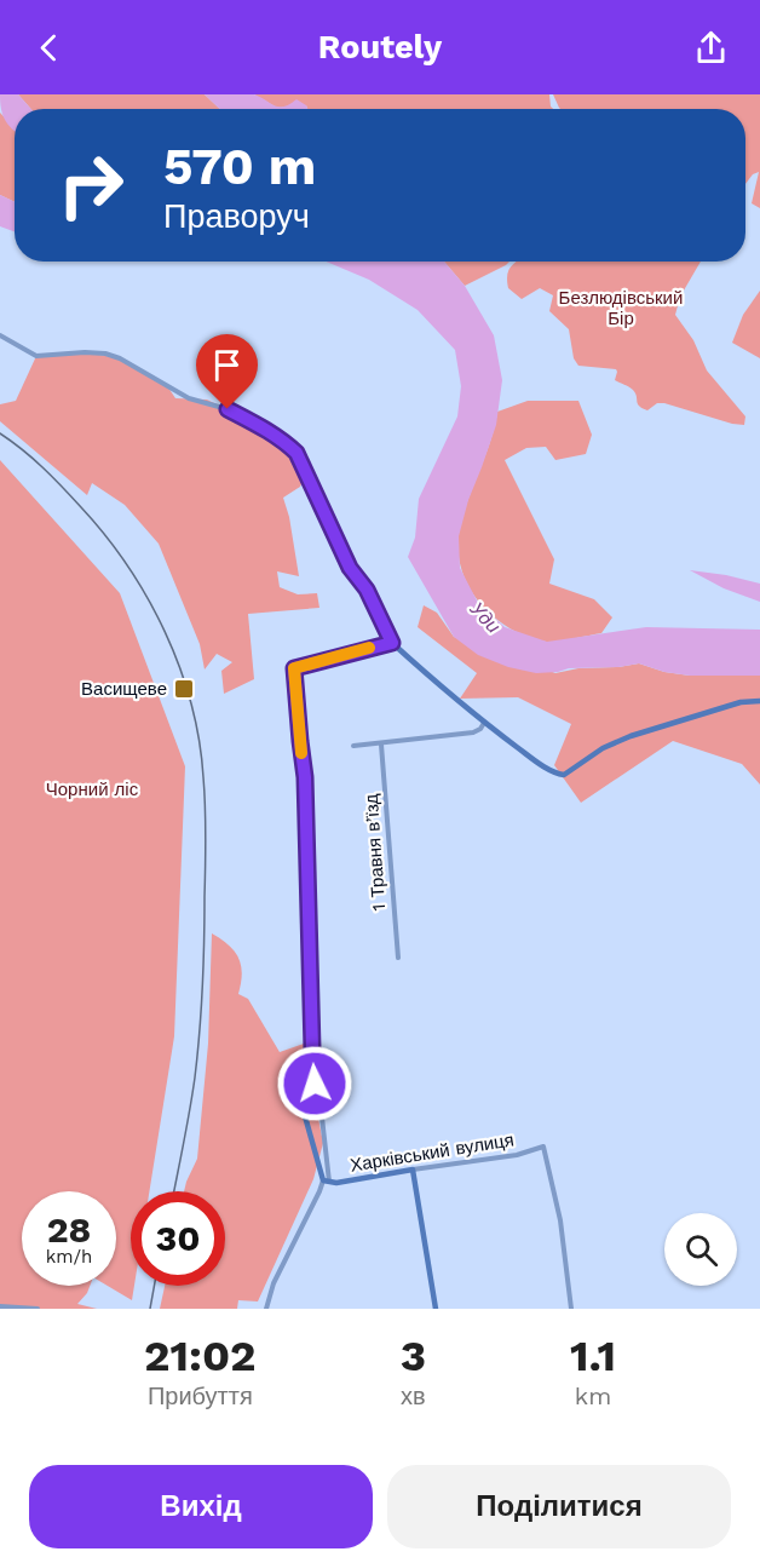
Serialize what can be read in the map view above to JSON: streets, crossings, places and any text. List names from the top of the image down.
{
  "streets": {
    "street": ["1 Травня в’їзд", "Харківський вулиця"]
  },
  "water": ["Уди"],
  "parks": ["Безлюдівський Бір", "Чорний ліс"],
  "places": {
    "transit": ["Васищеве"]
  },
  "page": {
    "header": "Routely",
    "turn": ["570 m", "Праворуч"],
    "speed": "28 km/h",
    "limit": "30",
    "eta": [
      "21:02",
      "Прибуття",
      "3",
      "хв",
      "1.1",
      "km"
    ],
    "buttons": ["Вихід", "Поділитися"]
  }
}
